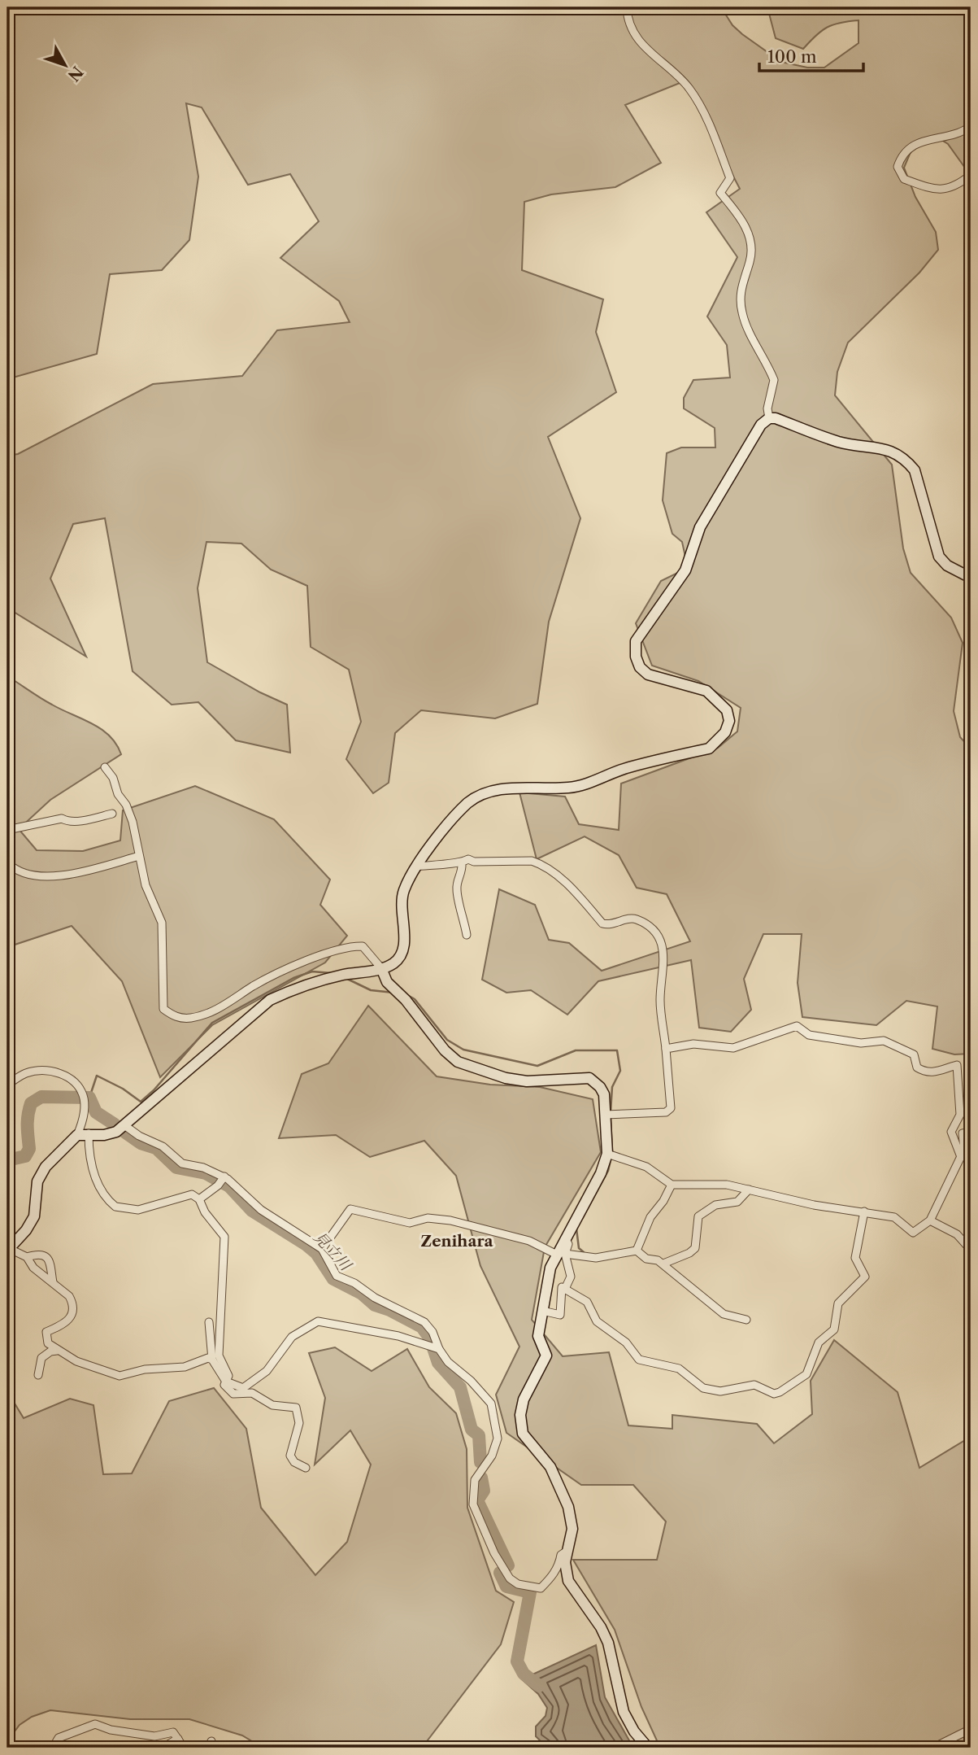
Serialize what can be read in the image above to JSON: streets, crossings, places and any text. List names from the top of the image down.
{
  "districts": ["Zenihara"],
  "water": ["見立川"],
  "scale_bar": "100 m",
  "north": "bottom right"
}
